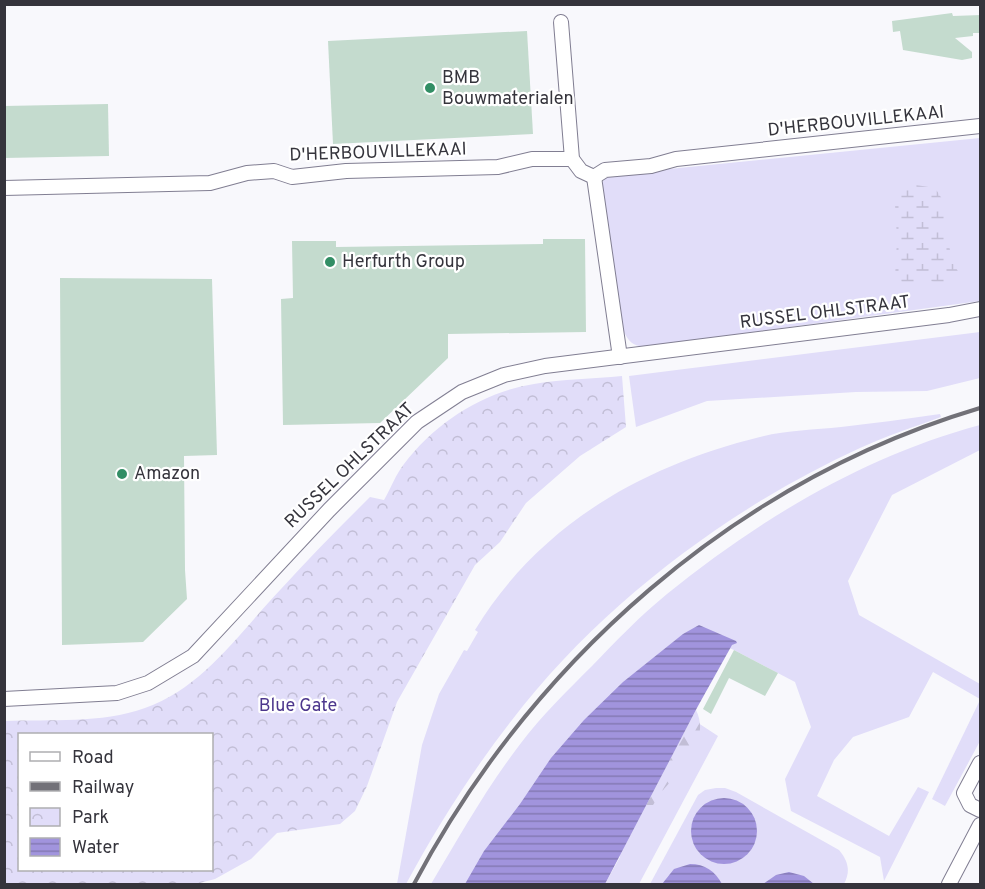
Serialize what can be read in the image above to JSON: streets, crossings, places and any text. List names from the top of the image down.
{
  "streets": {
    "street": ["D'HERBOUVILLEKAAI", "RUSSEL OHLSTRAAT"]
  },
  "parks": ["Blue Gate"],
  "places": ["BMB Bouwmaterialen", "Herfurth Group", "Amazon"],
  "legend": [
    "Road",
    "Railway",
    "Park",
    "Water"
  ]
}
